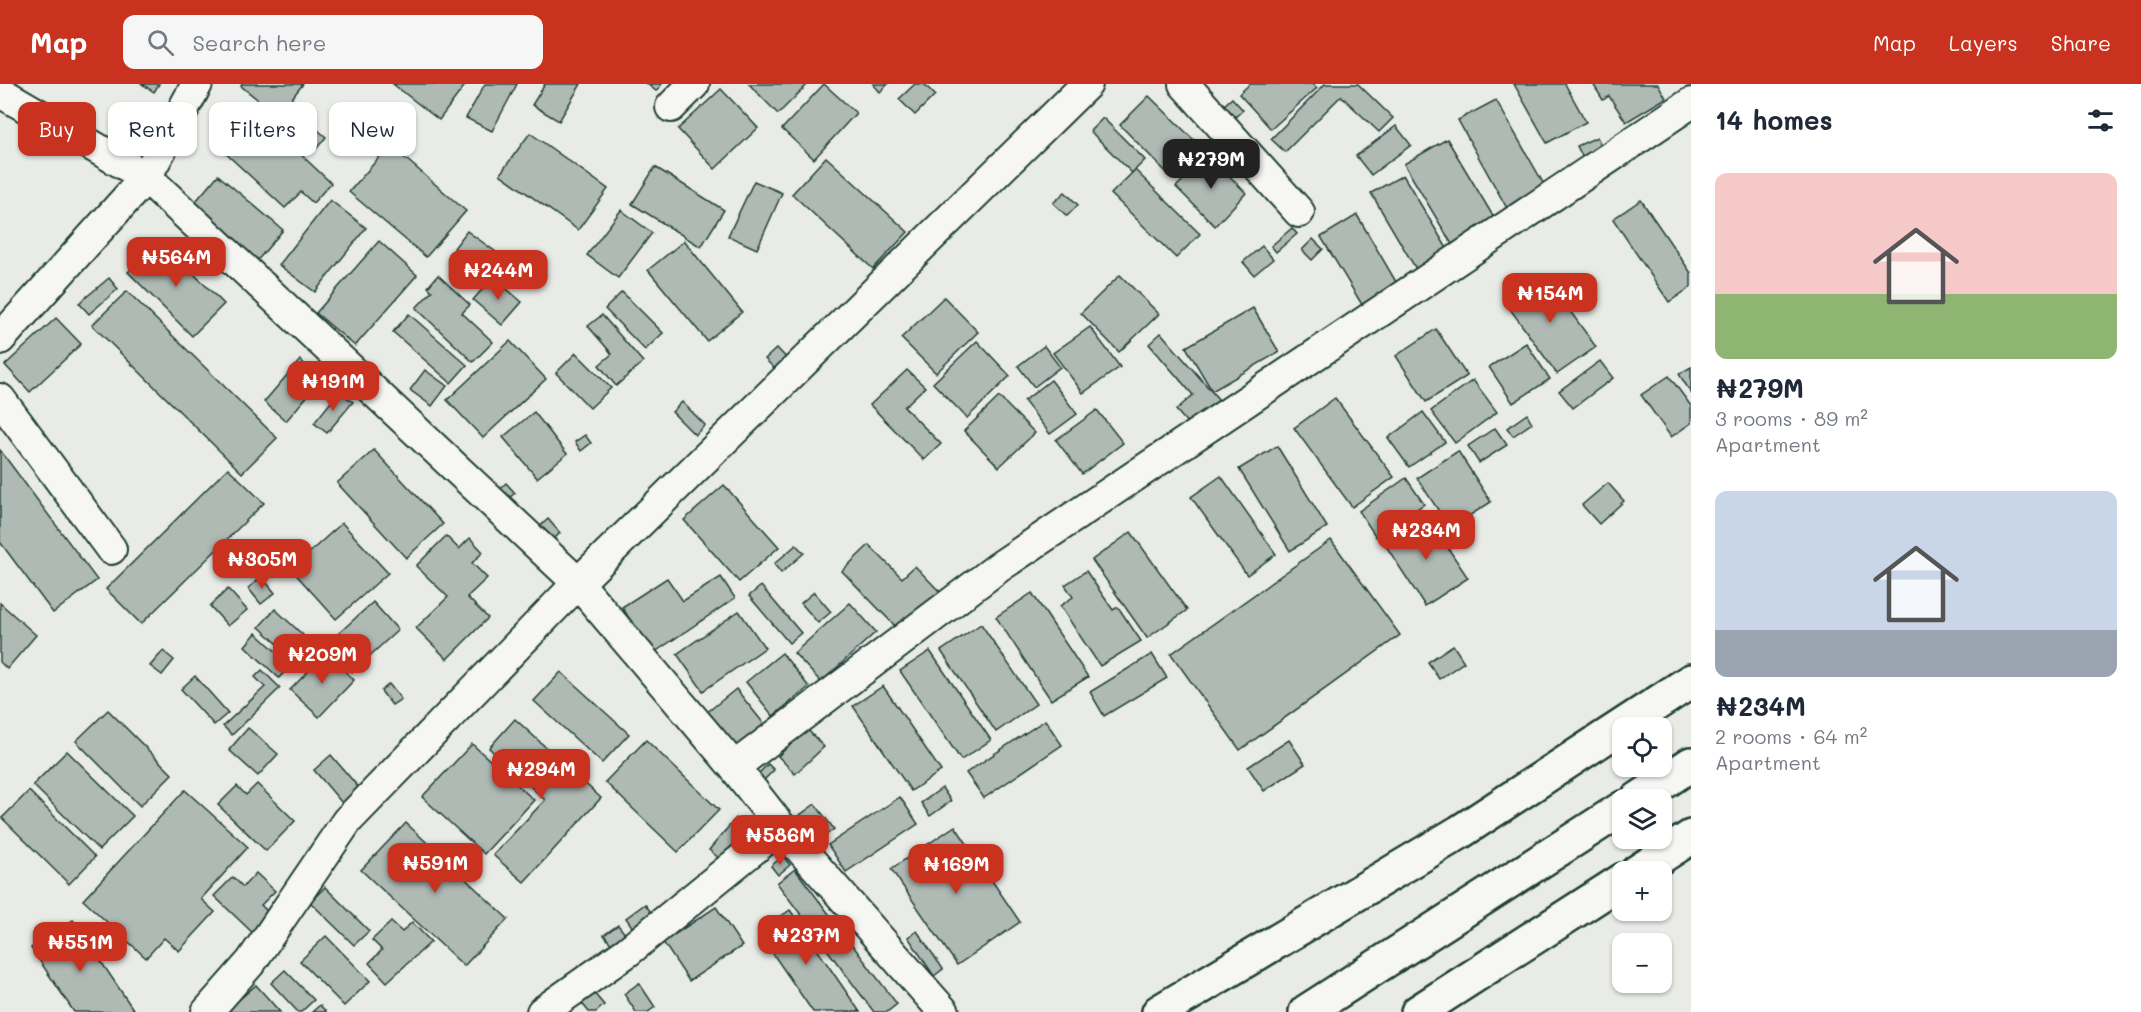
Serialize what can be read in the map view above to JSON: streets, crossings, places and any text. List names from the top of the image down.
{
  "page": {
    "header": "Map",
    "search": "Search here",
    "nav": ["Map", "Layers", "Share"],
    "heading": "14 homes",
    "chip": [
      "Buy",
      "Rent",
      "Filters",
      "New"
    ],
    "price": [
      "₦279M",
      "₦564M",
      "₦244M",
      "₦154M",
      "₦191M",
      "₦234M",
      "₦305M",
      "₦209M",
      "₦294M",
      "₦586M",
      "₦591M",
      "₦169M",
      "₦237M",
      "₦551M"
    ],
    "list": [
      {
        "name": "₦279M",
        "note": "3 rooms · 89 m² · Apartment"
      },
      {
        "name": "₦234M",
        "note": "2 rooms · 64 m² · Apartment"
      }
    ],
    "map_buttons": ["+", "−"]
  }
}
